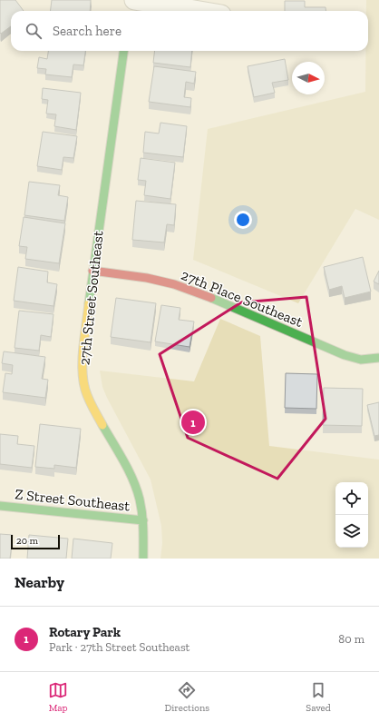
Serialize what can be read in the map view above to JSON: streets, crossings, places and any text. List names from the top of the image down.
{
  "streets": {
    "street": ["27th Street Southeast", "27th Place Southeast", "Z Street Southeast"]
  },
  "crossings": [
    ["27th Street Southeast", "27th Place Southeast"],
    ["27th Street Southeast", "Z Street Southeast"]
  ],
  "scale_bar": "20 m",
  "north": "right",
  "page": {
    "search": "Search here",
    "pins": "1",
    "scale": "20 m",
    "heading": "Nearby",
    "list": [
      {
        "mark": "1",
        "name": "Rotary Park",
        "note": "Park · 27th Street Southeast",
        "value": "80 m"
      }
    ],
    "nav": ["Map", "Directions", "Saved"]
  }
}
